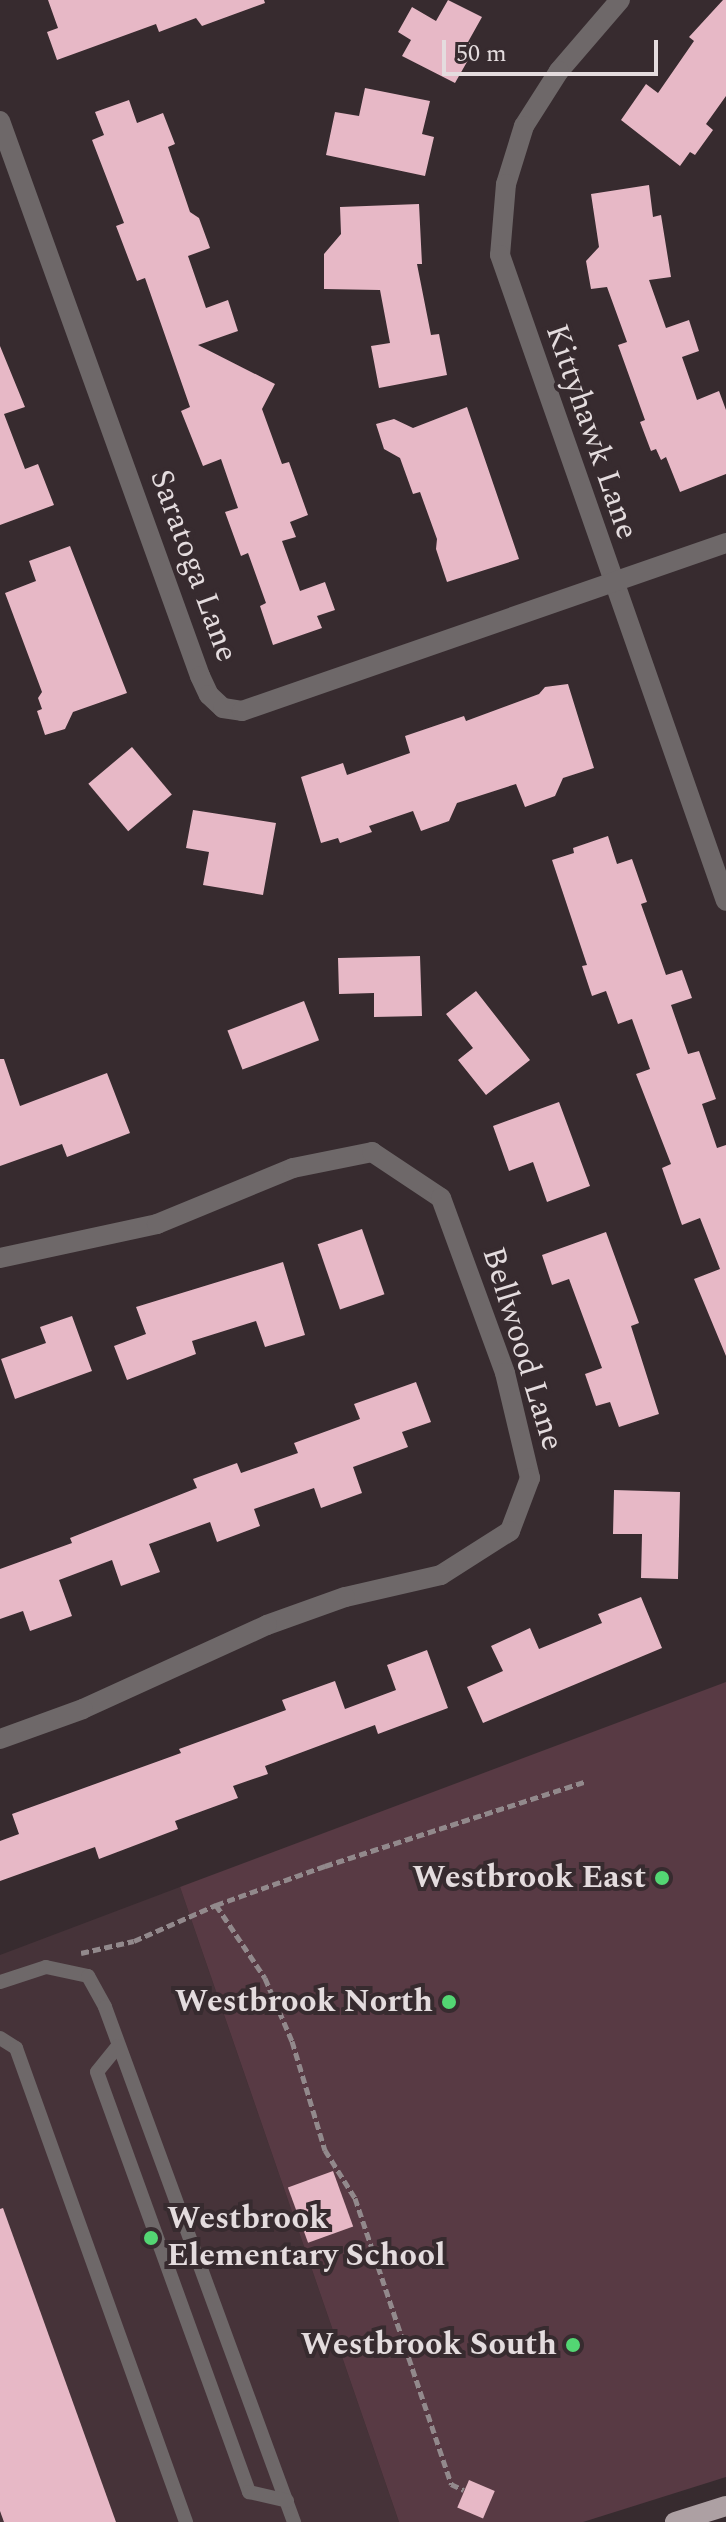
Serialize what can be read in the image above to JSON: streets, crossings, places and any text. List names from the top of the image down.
{
  "streets": {
    "street": ["Kittyhawk Lane", "Saratoga Lane", "Bellwood Lane"]
  },
  "crossings": [
    ["Kittyhawk Lane", "Saratoga Lane"]
  ],
  "places": [
    "Westbrook East",
    "Westbrook North",
    "Westbrook Elementary School",
    "Westbrook South"
  ],
  "scale_bar": "50 m"
}
